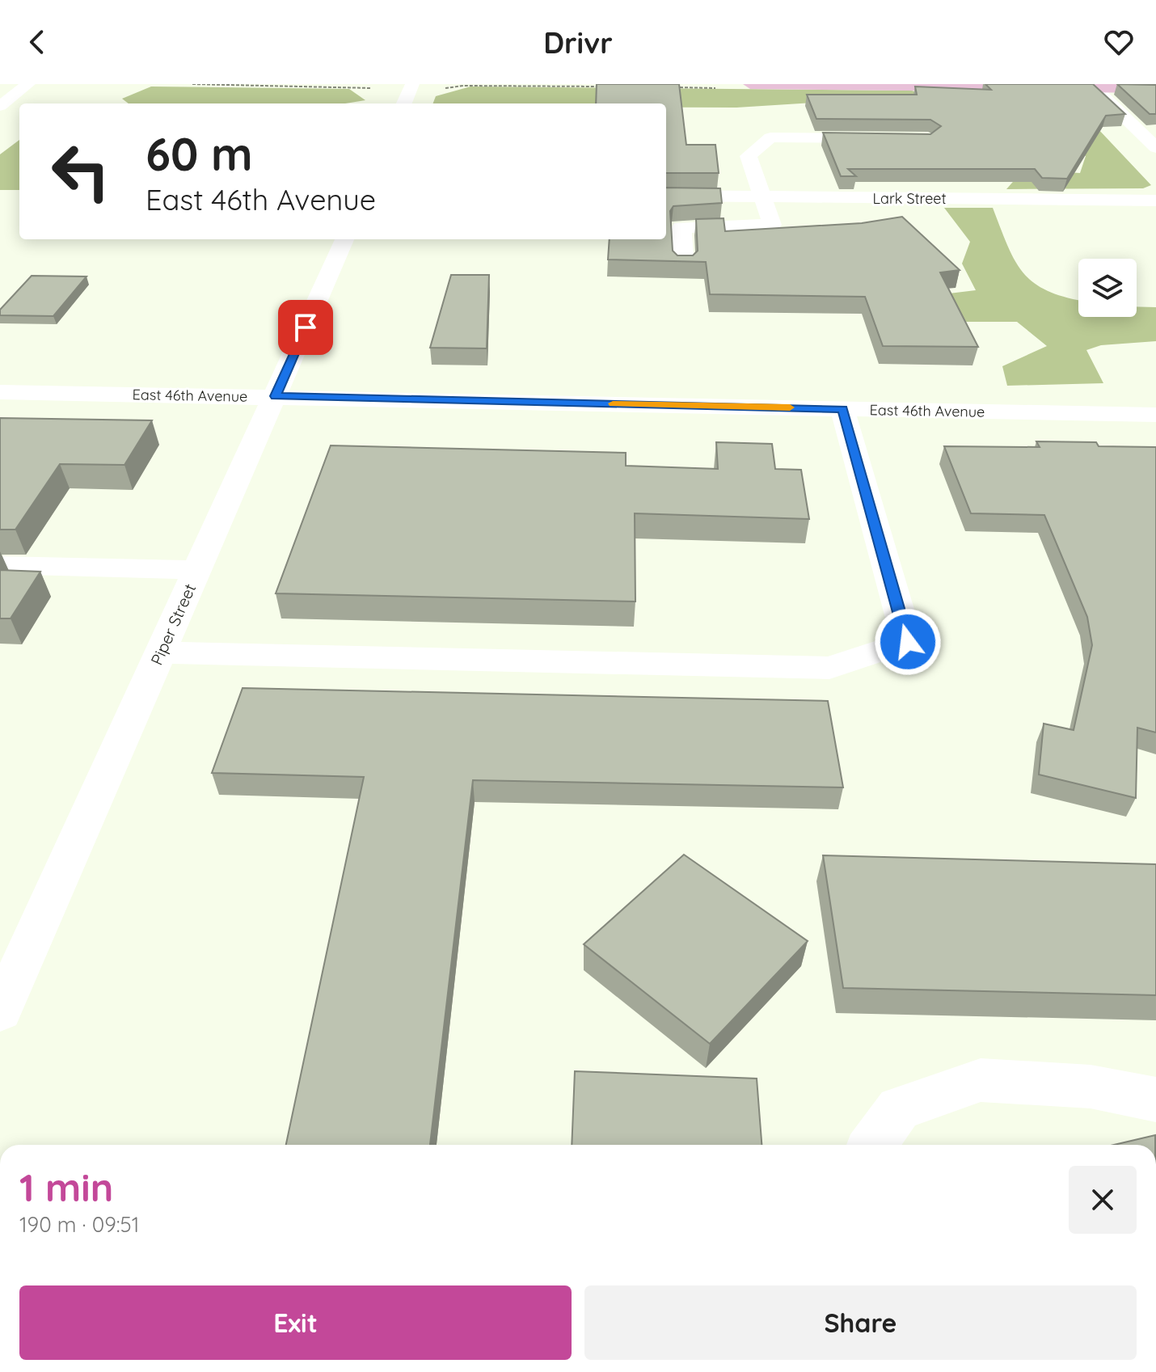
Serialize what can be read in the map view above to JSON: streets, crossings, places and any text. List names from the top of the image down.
{
  "streets": {
    "street": ["Lark Street", "East 46th Avenue", "Piper Street"]
  },
  "crossings": [
    ["East 46th Avenue", "Piper Street"]
  ],
  "page": {
    "header": "Drivr",
    "turn": ["60 m", "East 46th Avenue"],
    "heading": ["1 min", "190 m · 09:51"],
    "buttons": ["Exit", "Share"]
  }
}
